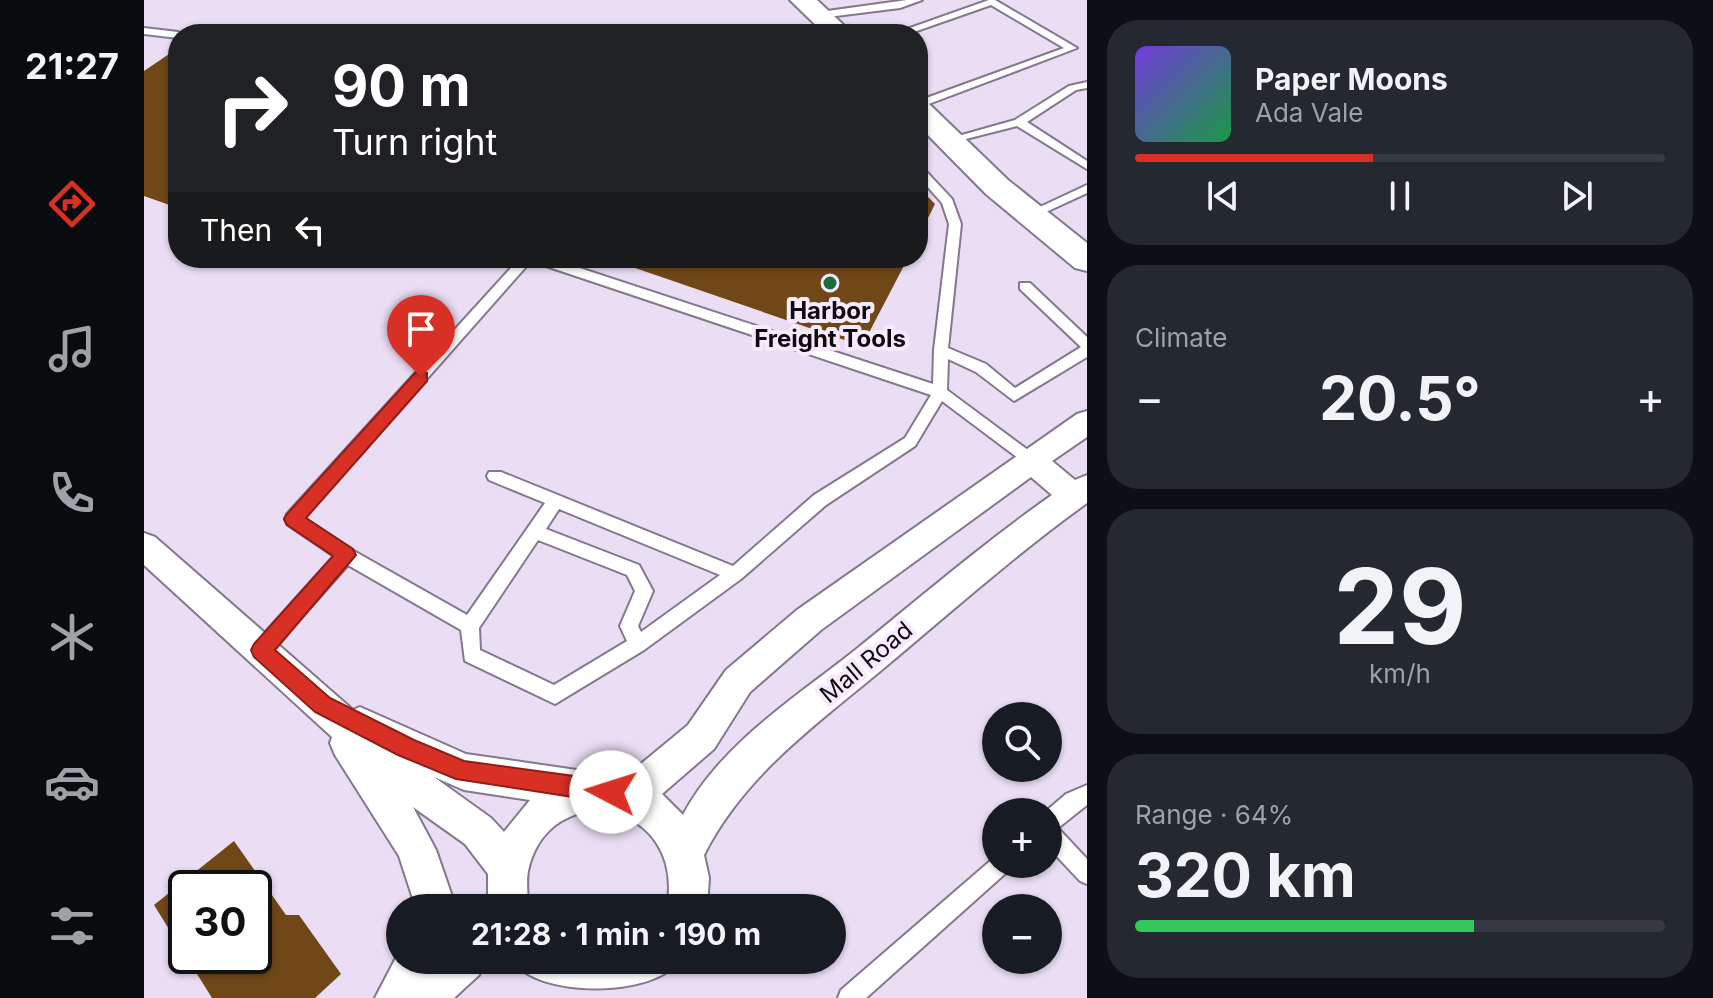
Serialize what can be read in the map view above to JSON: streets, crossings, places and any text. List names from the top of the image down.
{
  "streets": {
    "street": ["Mall Road"]
  },
  "places": ["Harbor Freight Tools"],
  "page": {
    "tabs": "21:27",
    "turn": ["90 m", "Turn right"],
    "song": ["Paper Moons", "Ada Vale"],
    "then": "Then",
    "tile": [
      "Climate",
      ["29", "km/h"],
      ["Range · 64%", "320 km"]
    ],
    "heat": ["−", "20.5°", "+"],
    "map_buttons": ["+", "−"],
    "limit": "30",
    "trip": "21:28 · 1 min · 190 m"
  }
}
